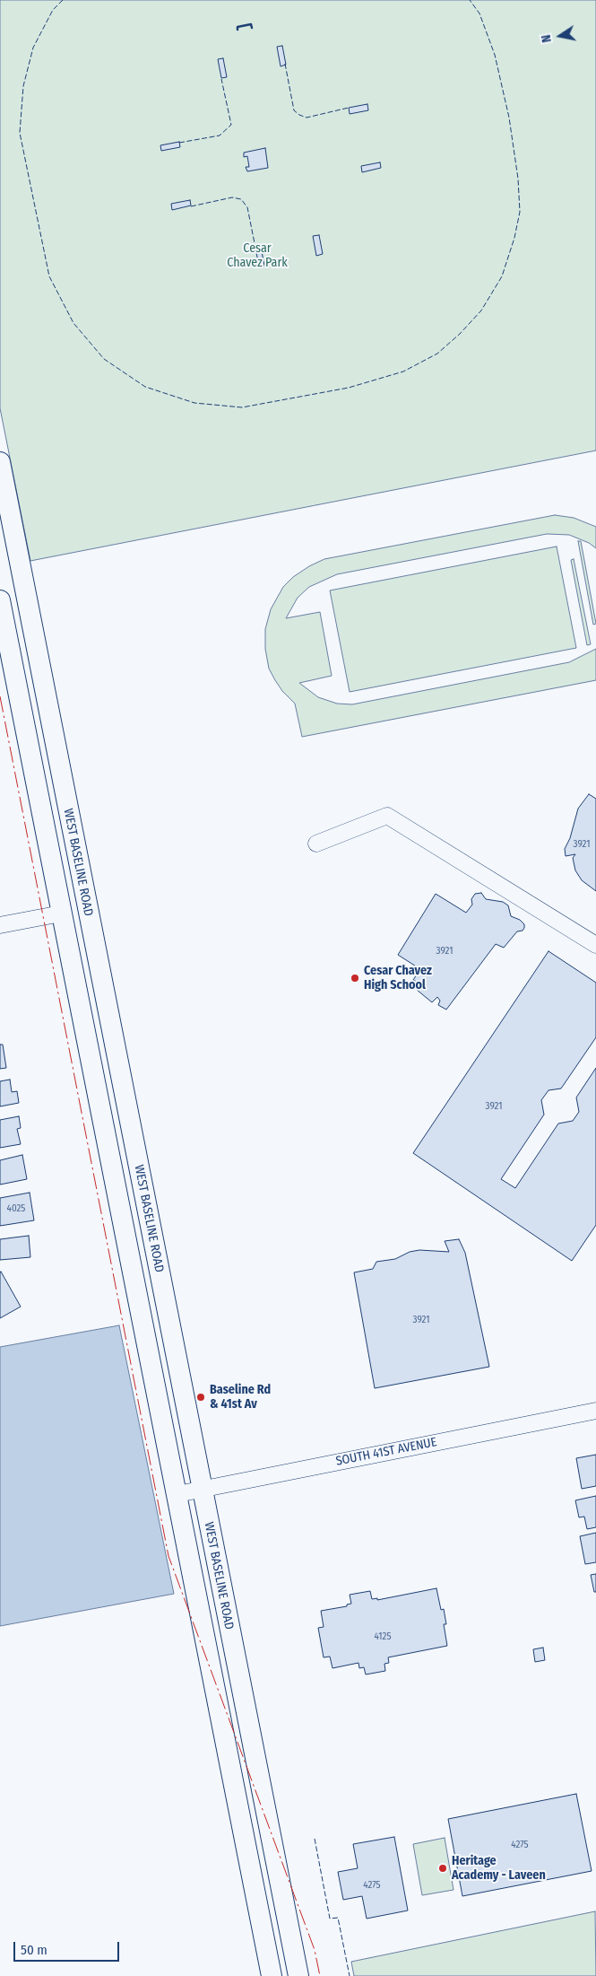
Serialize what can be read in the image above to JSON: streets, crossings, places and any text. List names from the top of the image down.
{
  "streets": {
    "main road": ["WEST BASELINE ROAD"],
    "street": ["SOUTH 41ST AVENUE"]
  },
  "crossings": [
    ["WEST BASELINE ROAD", "SOUTH 41ST AVENUE"]
  ],
  "parks": ["Cesar Chavez Park"],
  "places": ["Cesar Chavez High School", "Baseline Rd & 41st Av", "Heritage Academy - Laveen"],
  "house_numbers": [
    "3921",
    "3921",
    "3921",
    "4025",
    "3921",
    "4125",
    "4275",
    "4275"
  ],
  "scale_bar": "50 m",
  "north": "left"
}
